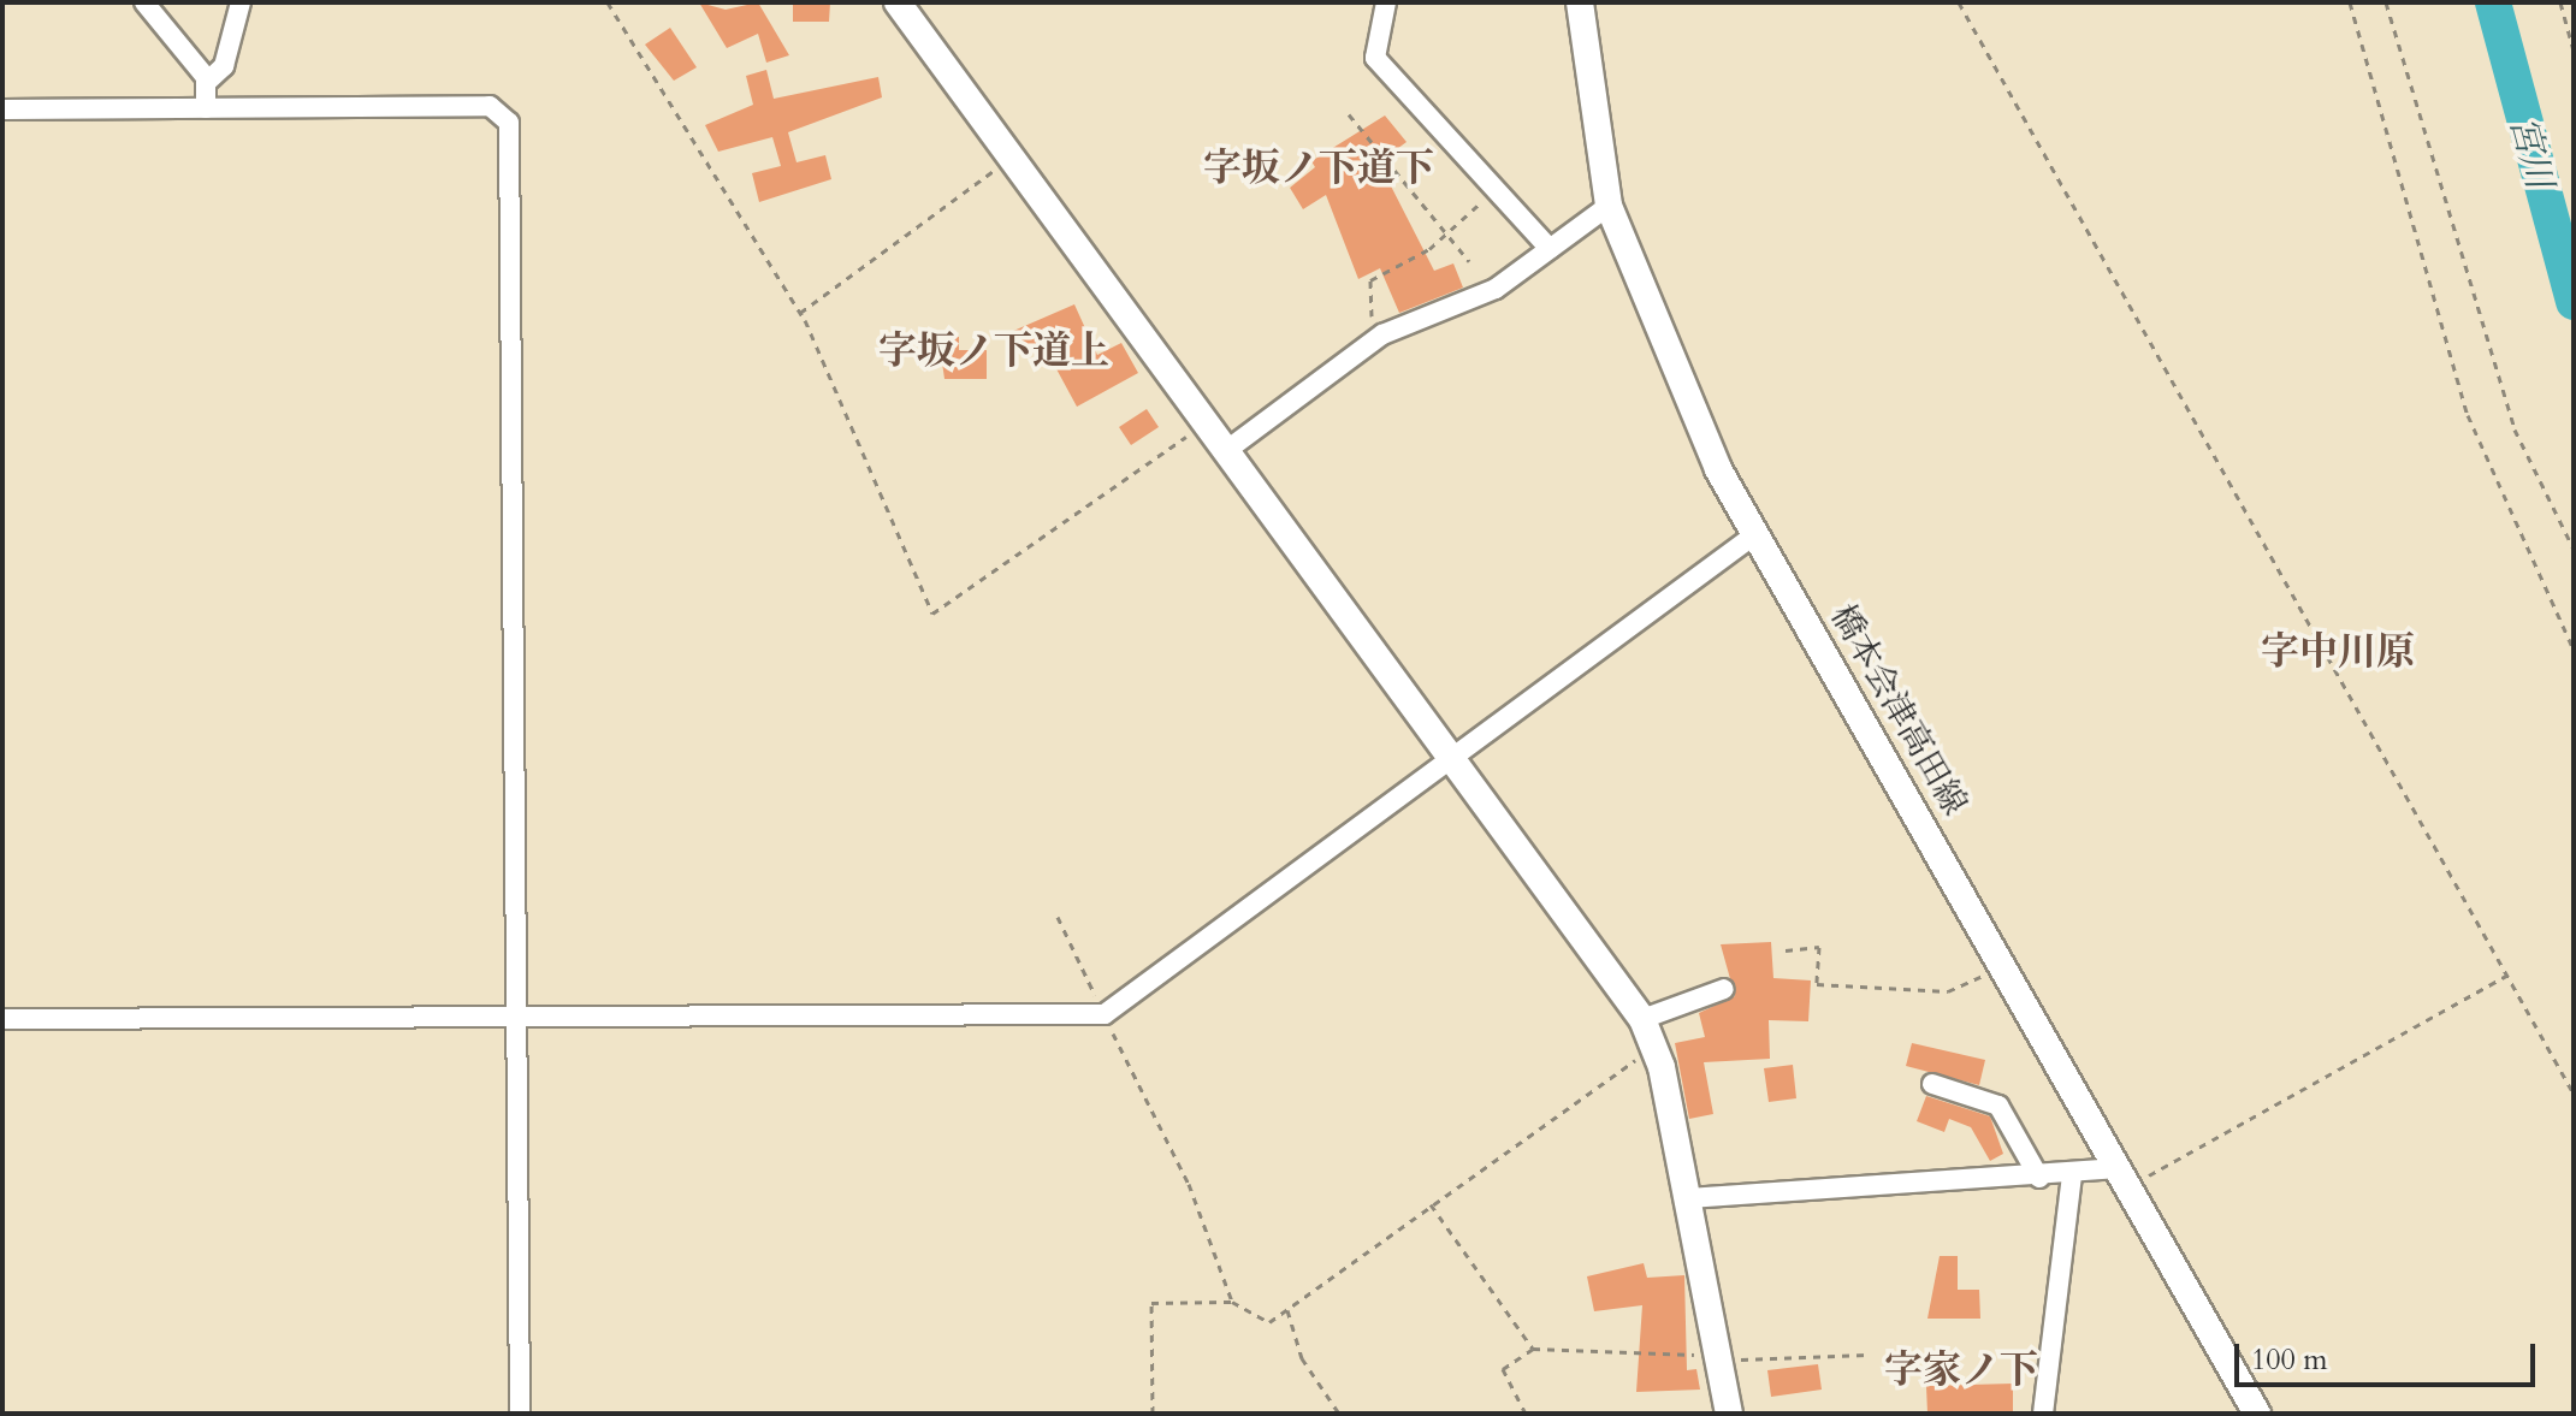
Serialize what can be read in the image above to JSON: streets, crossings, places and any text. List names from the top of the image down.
{
  "streets": {
    "street": ["橋本会津高田線"]
  },
  "districts": [
    "字坂ノ下道下",
    "字坂ノ下道上",
    "字中川原",
    "字家ノ下"
  ],
  "water": ["宮川"],
  "scale_bar": "100 m"
}
